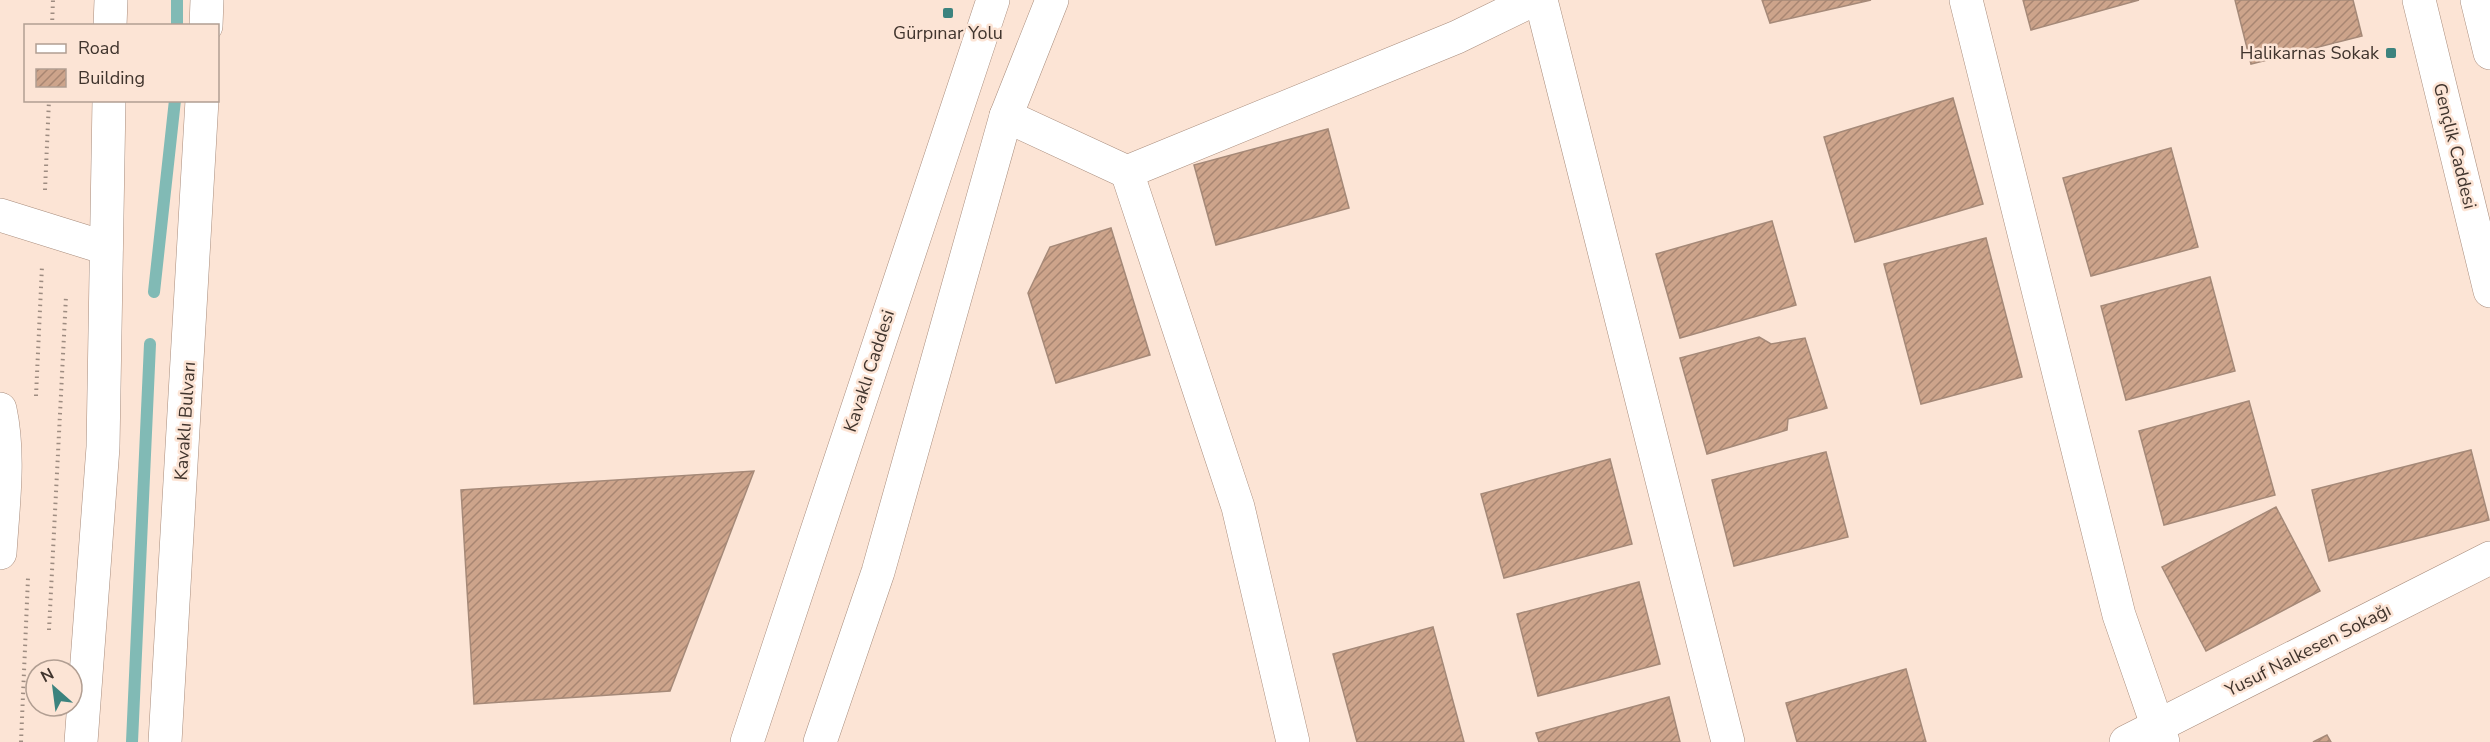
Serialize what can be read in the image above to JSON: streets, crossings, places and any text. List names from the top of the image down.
{
  "streets": {
    "street": [
      "Gençlik Caddesi",
      "Kavaklı Caddesi",
      "Kavaklı Bulvarı",
      "Yusuf Nalkesen Sokağı"
    ]
  },
  "places": {
    "transit": ["Gürpınar Yolu", "Halikarnas Sokak"]
  },
  "legend": ["Road", "Building"],
  "north": "top left"
}
